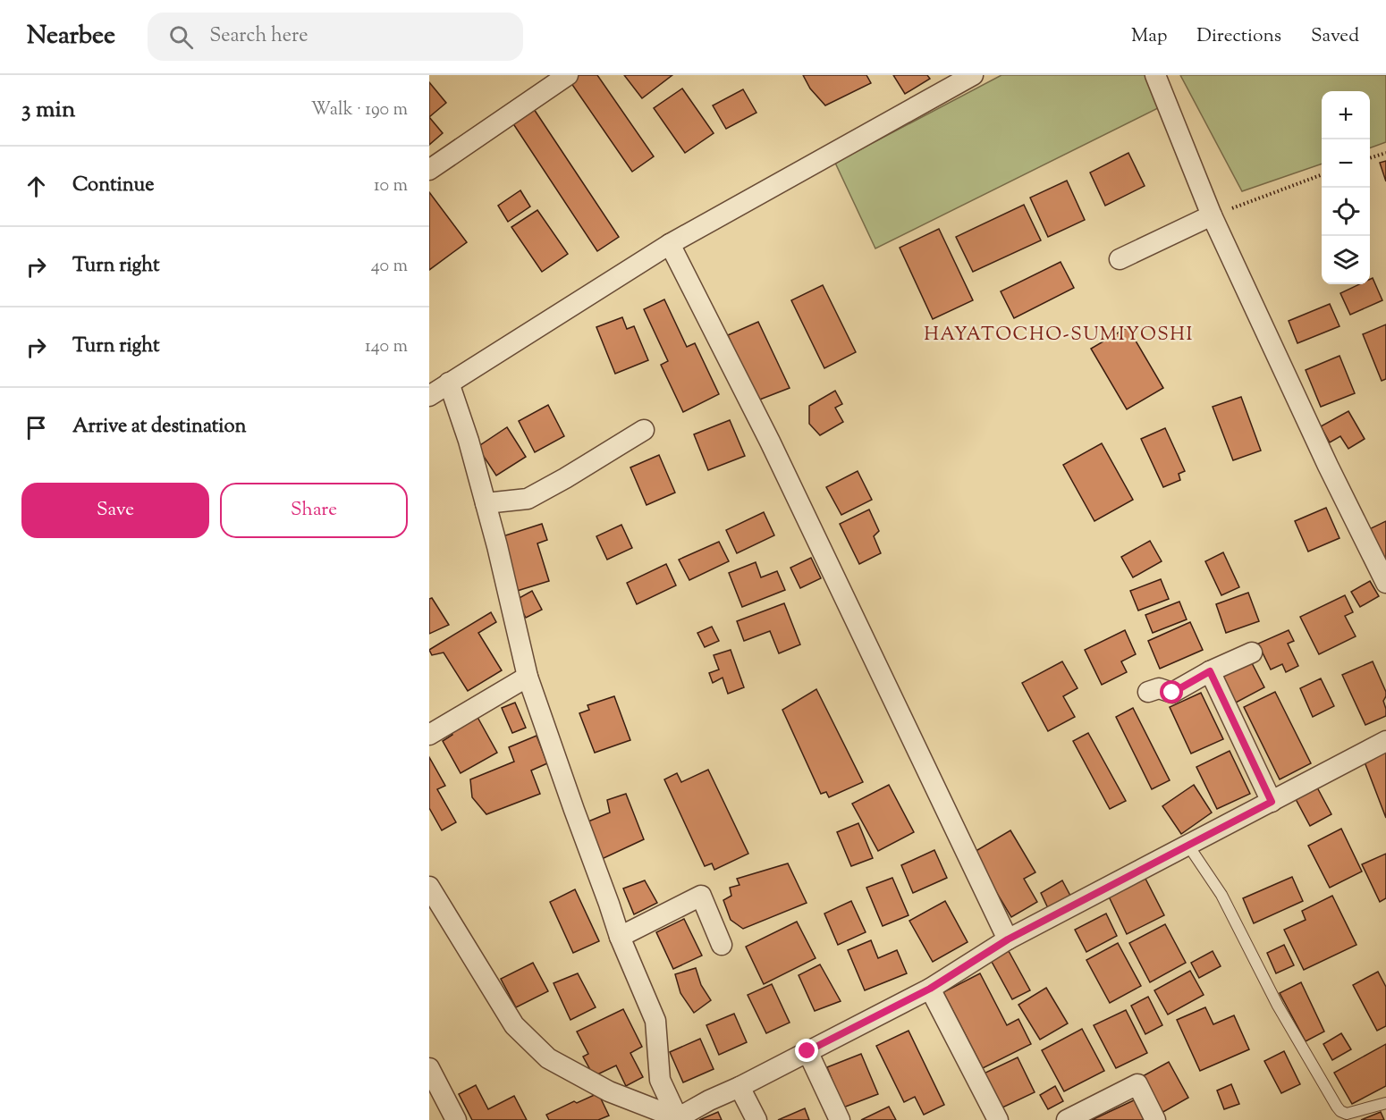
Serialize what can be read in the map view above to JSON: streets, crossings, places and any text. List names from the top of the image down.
{
  "districts": ["HAYATOCHO-SUMIYOSHI"],
  "page": {
    "header": "Nearbee",
    "search": "Search here",
    "nav": ["Map", "Directions", "Saved"],
    "heading": ["3 min", "Walk · 190 m"],
    "map_buttons": ["+", "−"],
    "list": [
      ["Continue", "10 m"],
      ["Turn right", "40 m"],
      ["Turn right", "140 m"],
      "Arrive at destination"
    ],
    "buttons": ["Save", "Share"]
  }
}
